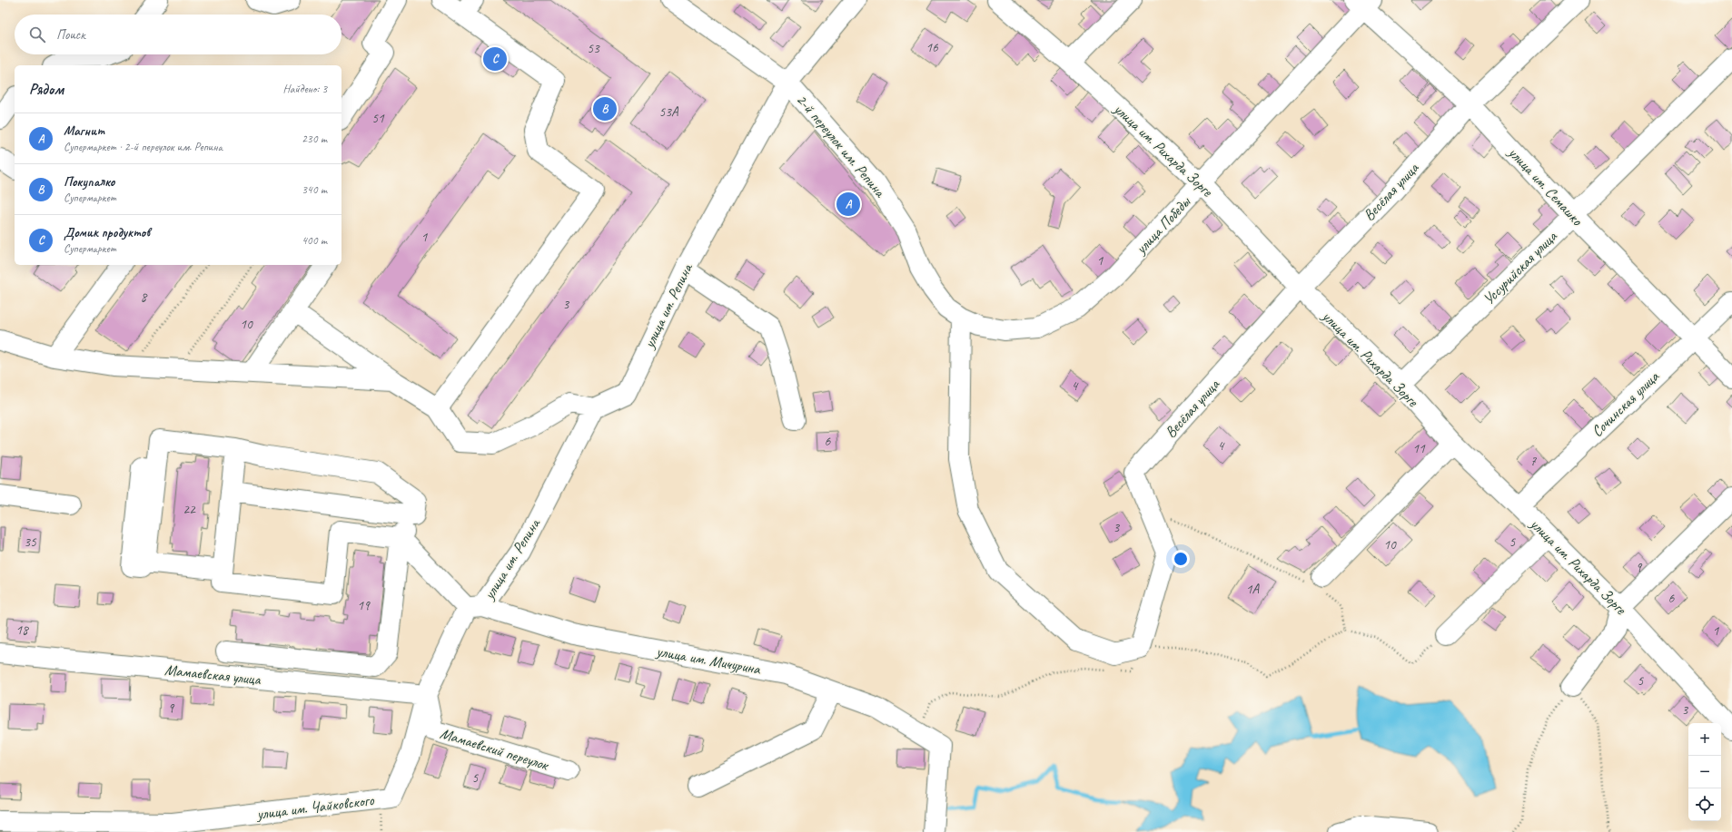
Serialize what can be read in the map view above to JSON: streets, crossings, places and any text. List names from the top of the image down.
{
  "streets": {
    "street": [
      "2-й переулок им. Репина",
      "улица им. Рихарда Зорге",
      "улица им. Семашко",
      "Весёлая улица",
      "улица Победы",
      "Уссурийская улица",
      "улица им. Репина",
      "Сочинская улица",
      "улица им. Мичурина",
      "Мамаевская улица",
      "Мамаевский переулок",
      "улица им. Чайковского"
    ]
  },
  "crossings": [
    ["2-й переулок им. Репина", "улица Победы"],
    ["2-й переулок им. Репина", "улица им. Репина"],
    ["улица им. Рихарда Зорге", "Весёлая улица"],
    ["улица им. Рихарда Зорге", "улица Победы"],
    ["улица им. Рихарда Зорге", "Уссурийская улица"],
    ["улица им. Рихарда Зорге", "Сочинская улица"],
    ["улица им. Семашко", "Весёлая улица"],
    ["улица им. Семашко", "улица Победы"],
    ["улица им. Семашко", "Уссурийская улица"],
    ["улица им. Семашко", "Сочинская улица"],
    ["улица им. Репина", "улица им. Мичурина"],
    ["улица им. Репина", "Мамаевская улица"],
    ["улица им. Репина", "Мамаевский переулок"],
    ["улица им. Репина", "улица им. Чайковского"],
    ["Мамаевская улица", "Мамаевский переулок"],
    ["Мамаевская улица", "улица им. Чайковского"],
    ["Мамаевский переулок", "улица им. Чайковского"]
  ],
  "house_numbers": [
    "16",
    "53",
    "53А",
    "51",
    "1",
    "1",
    "8",
    "3",
    "10",
    "4",
    "6",
    "4",
    "11",
    "7",
    "22",
    "3",
    "35",
    "5",
    "10",
    "9",
    "1А",
    "6",
    "19",
    "18",
    "1",
    "5",
    "9",
    "3",
    "5"
  ],
  "page": {
    "search": "Поиск",
    "pins": ["C", "B", "A"],
    "heading": ["Рядом", "Найдено: 3"],
    "list": [
      {
        "mark": "A",
        "name": "Магнит",
        "note": "Супермаркет · 2-й переулок им. Репина",
        "value": "230 m"
      },
      {
        "mark": "B",
        "name": "Покупалко",
        "note": "Супермаркет",
        "value": "340 m"
      },
      {
        "mark": "C",
        "name": "Домик продуктов",
        "note": "Супермаркет",
        "value": "400 m"
      }
    ],
    "map_buttons": ["+", "−"]
  }
}
